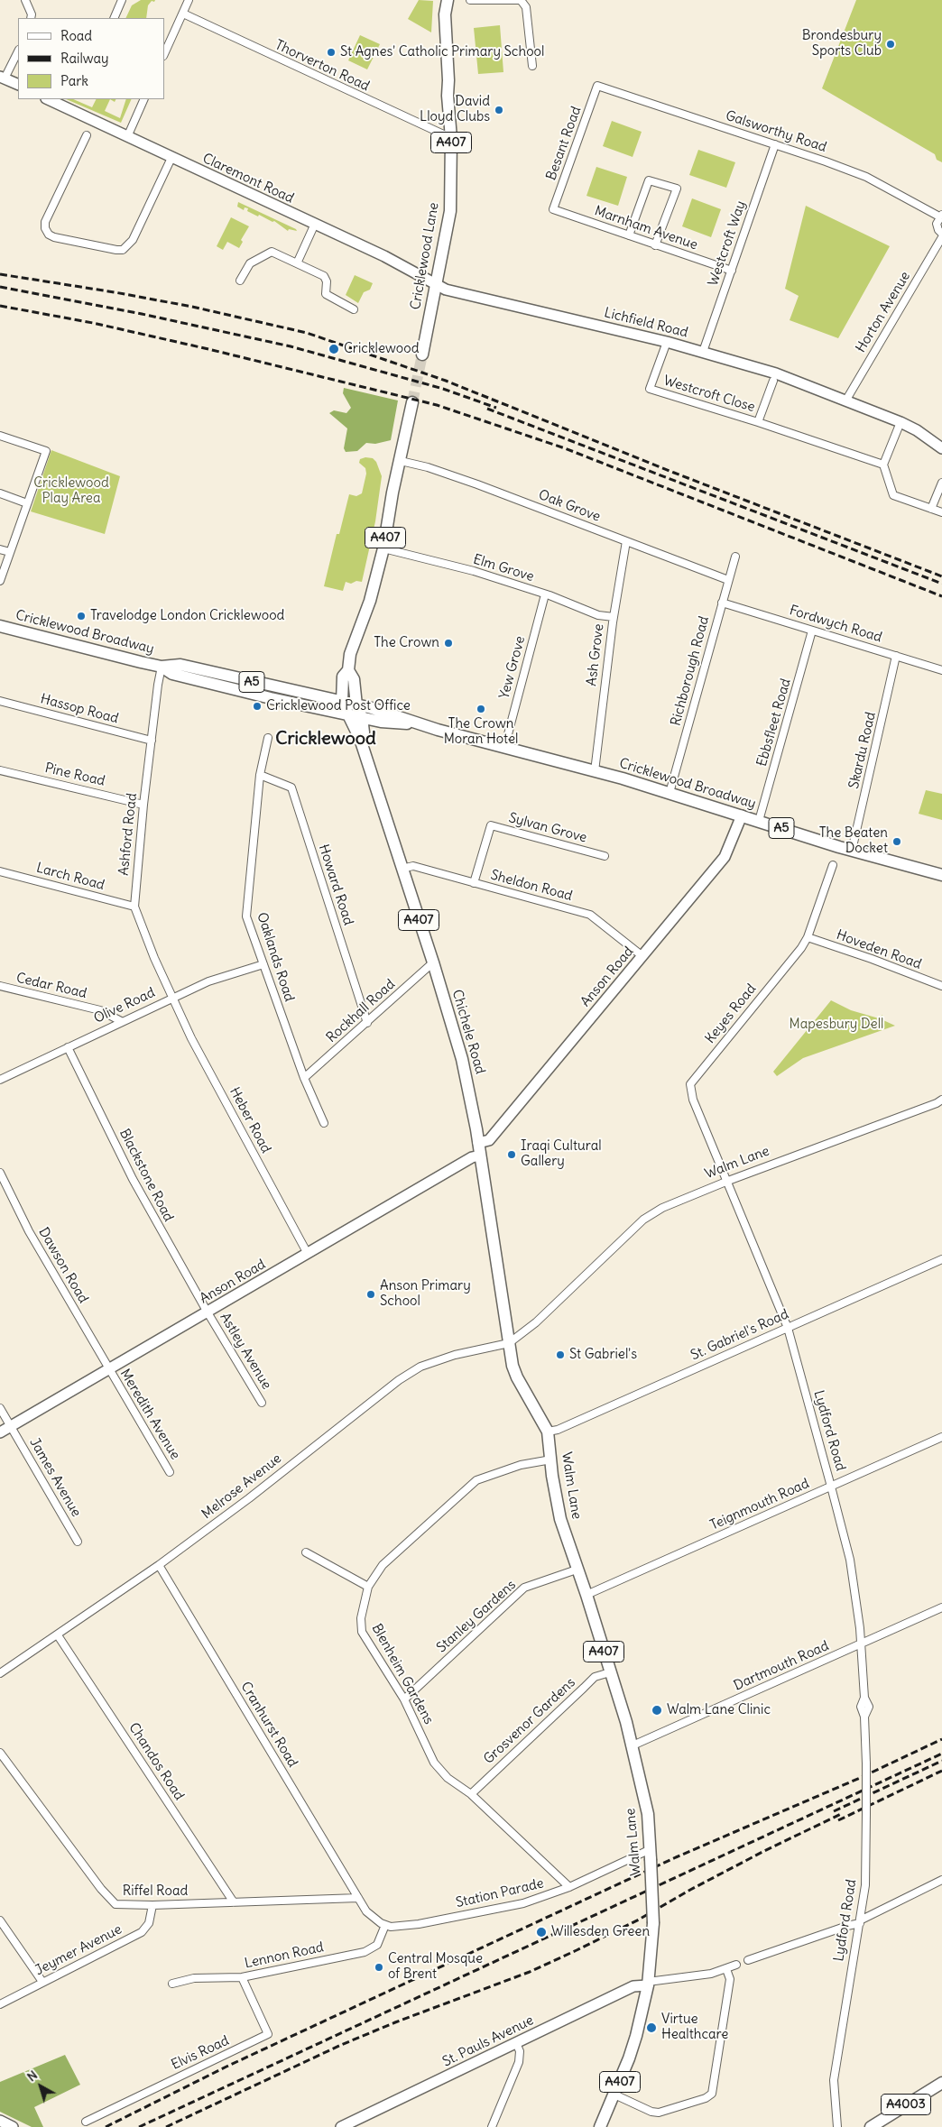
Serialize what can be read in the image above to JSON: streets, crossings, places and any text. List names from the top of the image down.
{
  "streets": {
    "main road": [
      "A407",
      "Cricklewood Lane",
      "Cricklewood Broadway",
      "A5",
      "Chichele Road",
      "Walm Lane",
      "A4003"
    ],
    "street": [
      "Thorverton Road",
      "Galsworthy Road",
      "Besant Road",
      "Claremont Road",
      "Marnham Avenue",
      "Westcroft Way",
      "Horton Avenue",
      "Lichfield Road",
      "Westcroft Close",
      "Oak Grove",
      "Elm Grove",
      "Fordwych Road",
      "Ash Grove",
      "Yew Grove",
      "Richborough Road",
      "Hassop Road",
      "Ebbsfleet Road",
      "Skardu Road",
      "Pine Road",
      "Sylvan Grove",
      "Ashford Road",
      "Larch Road",
      "Howard Road",
      "Sheldon Road",
      "Hoveden Road",
      "Oaklands Road",
      "Anson Road",
      "Cedar Road",
      "Olive Road",
      "Rockhall Road",
      "Keyes Road",
      "Heber Road",
      "Blackstone Road",
      "Dawson Road",
      "St. Gabriel's Road",
      "Astley Avenue",
      "Meredith Avenue",
      "Lydford Road",
      "James Avenue",
      "Melrose Avenue",
      "Teignmouth Road",
      "Stanley Gardens",
      "Dartmouth Road",
      "Blenheim Gardens",
      "Grosvenor Gardens",
      "Cranhurst Road",
      "Chandos Road",
      "Riffel Road",
      "Station Parade",
      "Jeymer Avenue",
      "Lennon Road",
      "St. Pauls Avenue",
      "Elvis Road"
    ]
  },
  "crossings": [
    ["Thorverton Road", "Cricklewood Lane"],
    ["Galsworthy Road", "Besant Road"],
    ["Galsworthy Road", "Westcroft Way"],
    ["A407", "Oak Grove"],
    ["A407", "Elm Grove"],
    ["A407", "Cricklewood Broadway"],
    ["A407", "Chichele Road"],
    ["Besant Road", "Marnham Avenue"],
    ["Claremont Road", "Cricklewood Lane"],
    ["Claremont Road", "Lichfield Road"],
    ["Marnham Avenue", "Westcroft Way"],
    ["Westcroft Way", "Lichfield Road"],
    ["Cricklewood Lane", "Lichfield Road"],
    ["Horton Avenue", "Lichfield Road"],
    ["Lichfield Road", "Westcroft Close"],
    ["Oak Grove", "Ash Grove"],
    ["Oak Grove", "Richborough Road"],
    ["Elm Grove", "Ash Grove"],
    ["Elm Grove", "Yew Grove"],
    ["Fordwych Road", "Richborough Road"],
    ["Fordwych Road", "Ebbsfleet Road"],
    ["Fordwych Road", "Skardu Road"],
    ["Cricklewood Broadway", "Ash Grove"],
    ["Cricklewood Broadway", "Yew Grove"],
    ["Cricklewood Broadway", "Richborough Road"],
    ["Cricklewood Broadway", "Ebbsfleet Road"],
    ["Cricklewood Broadway", "Skardu Road"],
    ["Cricklewood Broadway", "Ashford Road"],
    ["Cricklewood Broadway", "Anson Road"],
    ["Cricklewood Broadway", "Chichele Road"],
    ["Hassop Road", "Ashford Road"],
    ["Pine Road", "Ashford Road"],
    ["Sylvan Grove", "Sheldon Road"],
    ["Ashford Road", "Larch Road"],
    ["Ashford Road", "Olive Road"],
    ["Ashford Road", "Heber Road"],
    ["Howard Road", "Oaklands Road"],
    ["Howard Road", "Rockhall Road"],
    ["Sheldon Road", "Anson Road"],
    ["Sheldon Road", "Chichele Road"],
    ["Hoveden Road", "Keyes Road"],
    ["Oaklands Road", "Olive Road"],
    ["Oaklands Road", "Rockhall Road"],
    ["Anson Road", "Chichele Road"],
    ["Anson Road", "Heber Road"],
    ["Anson Road", "Blackstone Road"],
    ["Anson Road", "Dawson Road"],
    ["Anson Road", "Astley Avenue"],
    ["Anson Road", "Meredith Avenue"],
    ["Anson Road", "James Avenue"],
    ["Cedar Road", "Olive Road"],
    ["Olive Road", "Heber Road"],
    ["Olive Road", "Blackstone Road"],
    ["Rockhall Road", "Chichele Road"],
    ["Keyes Road", "Walm Lane"],
    ["Keyes Road", "Lydford Road"],
    ["Chichele Road", "Walm Lane"],
    ["Chichele Road", "Melrose Avenue"],
    ["Walm Lane", "St. Gabriel's Road"],
    ["Walm Lane", "Lydford Road"],
    ["Walm Lane", "Melrose Avenue"],
    ["Walm Lane", "Teignmouth Road"],
    ["Walm Lane", "Stanley Gardens"],
    ["Walm Lane", "Dartmouth Road"],
    ["Walm Lane", "Blenheim Gardens"],
    ["Walm Lane", "Grosvenor Gardens"],
    ["Walm Lane", "Station Parade"],
    ["Walm Lane", "St. Pauls Avenue"],
    ["Blackstone Road", "Astley Avenue"],
    ["Dawson Road", "Meredith Avenue"],
    ["St. Gabriel's Road", "Lydford Road"],
    ["Lydford Road", "Teignmouth Road"],
    ["Lydford Road", "Dartmouth Road"],
    ["Melrose Avenue", "Cranhurst Road"],
    ["Melrose Avenue", "Chandos Road"],
    ["Stanley Gardens", "Blenheim Gardens"],
    ["Blenheim Gardens", "Grosvenor Gardens"],
    ["Blenheim Gardens", "Station Parade"],
    ["Cranhurst Road", "Riffel Road"],
    ["Chandos Road", "Riffel Road"],
    ["Riffel Road", "Jeymer Avenue"],
    ["Station Parade", "Lennon Road"],
    ["Lennon Road", "Elvis Road"]
  ],
  "districts": ["Cricklewood"],
  "parks": ["Cricklewood Play Area", "Mapesbury Dell"],
  "places": [
    "Brondesbury Sports Club",
    "St Agnes' Catholic Primary School",
    "David Lloyd Clubs",
    "Cricklewood",
    "Travelodge London Cricklewood",
    "The Crown",
    "Cricklewood Post Office",
    "The Crown Moran Hotel",
    "The Beaten Docket",
    "Iraqi Cultural Gallery",
    "Anson Primary School",
    "St Gabriel's",
    "Walm Lane Clinic",
    "Willesden Green",
    "Central Mosque of Brent",
    "Virtue Healthcare"
  ],
  "legend": ["Road", "Railway", "Park"],
  "north": "top left"
}
